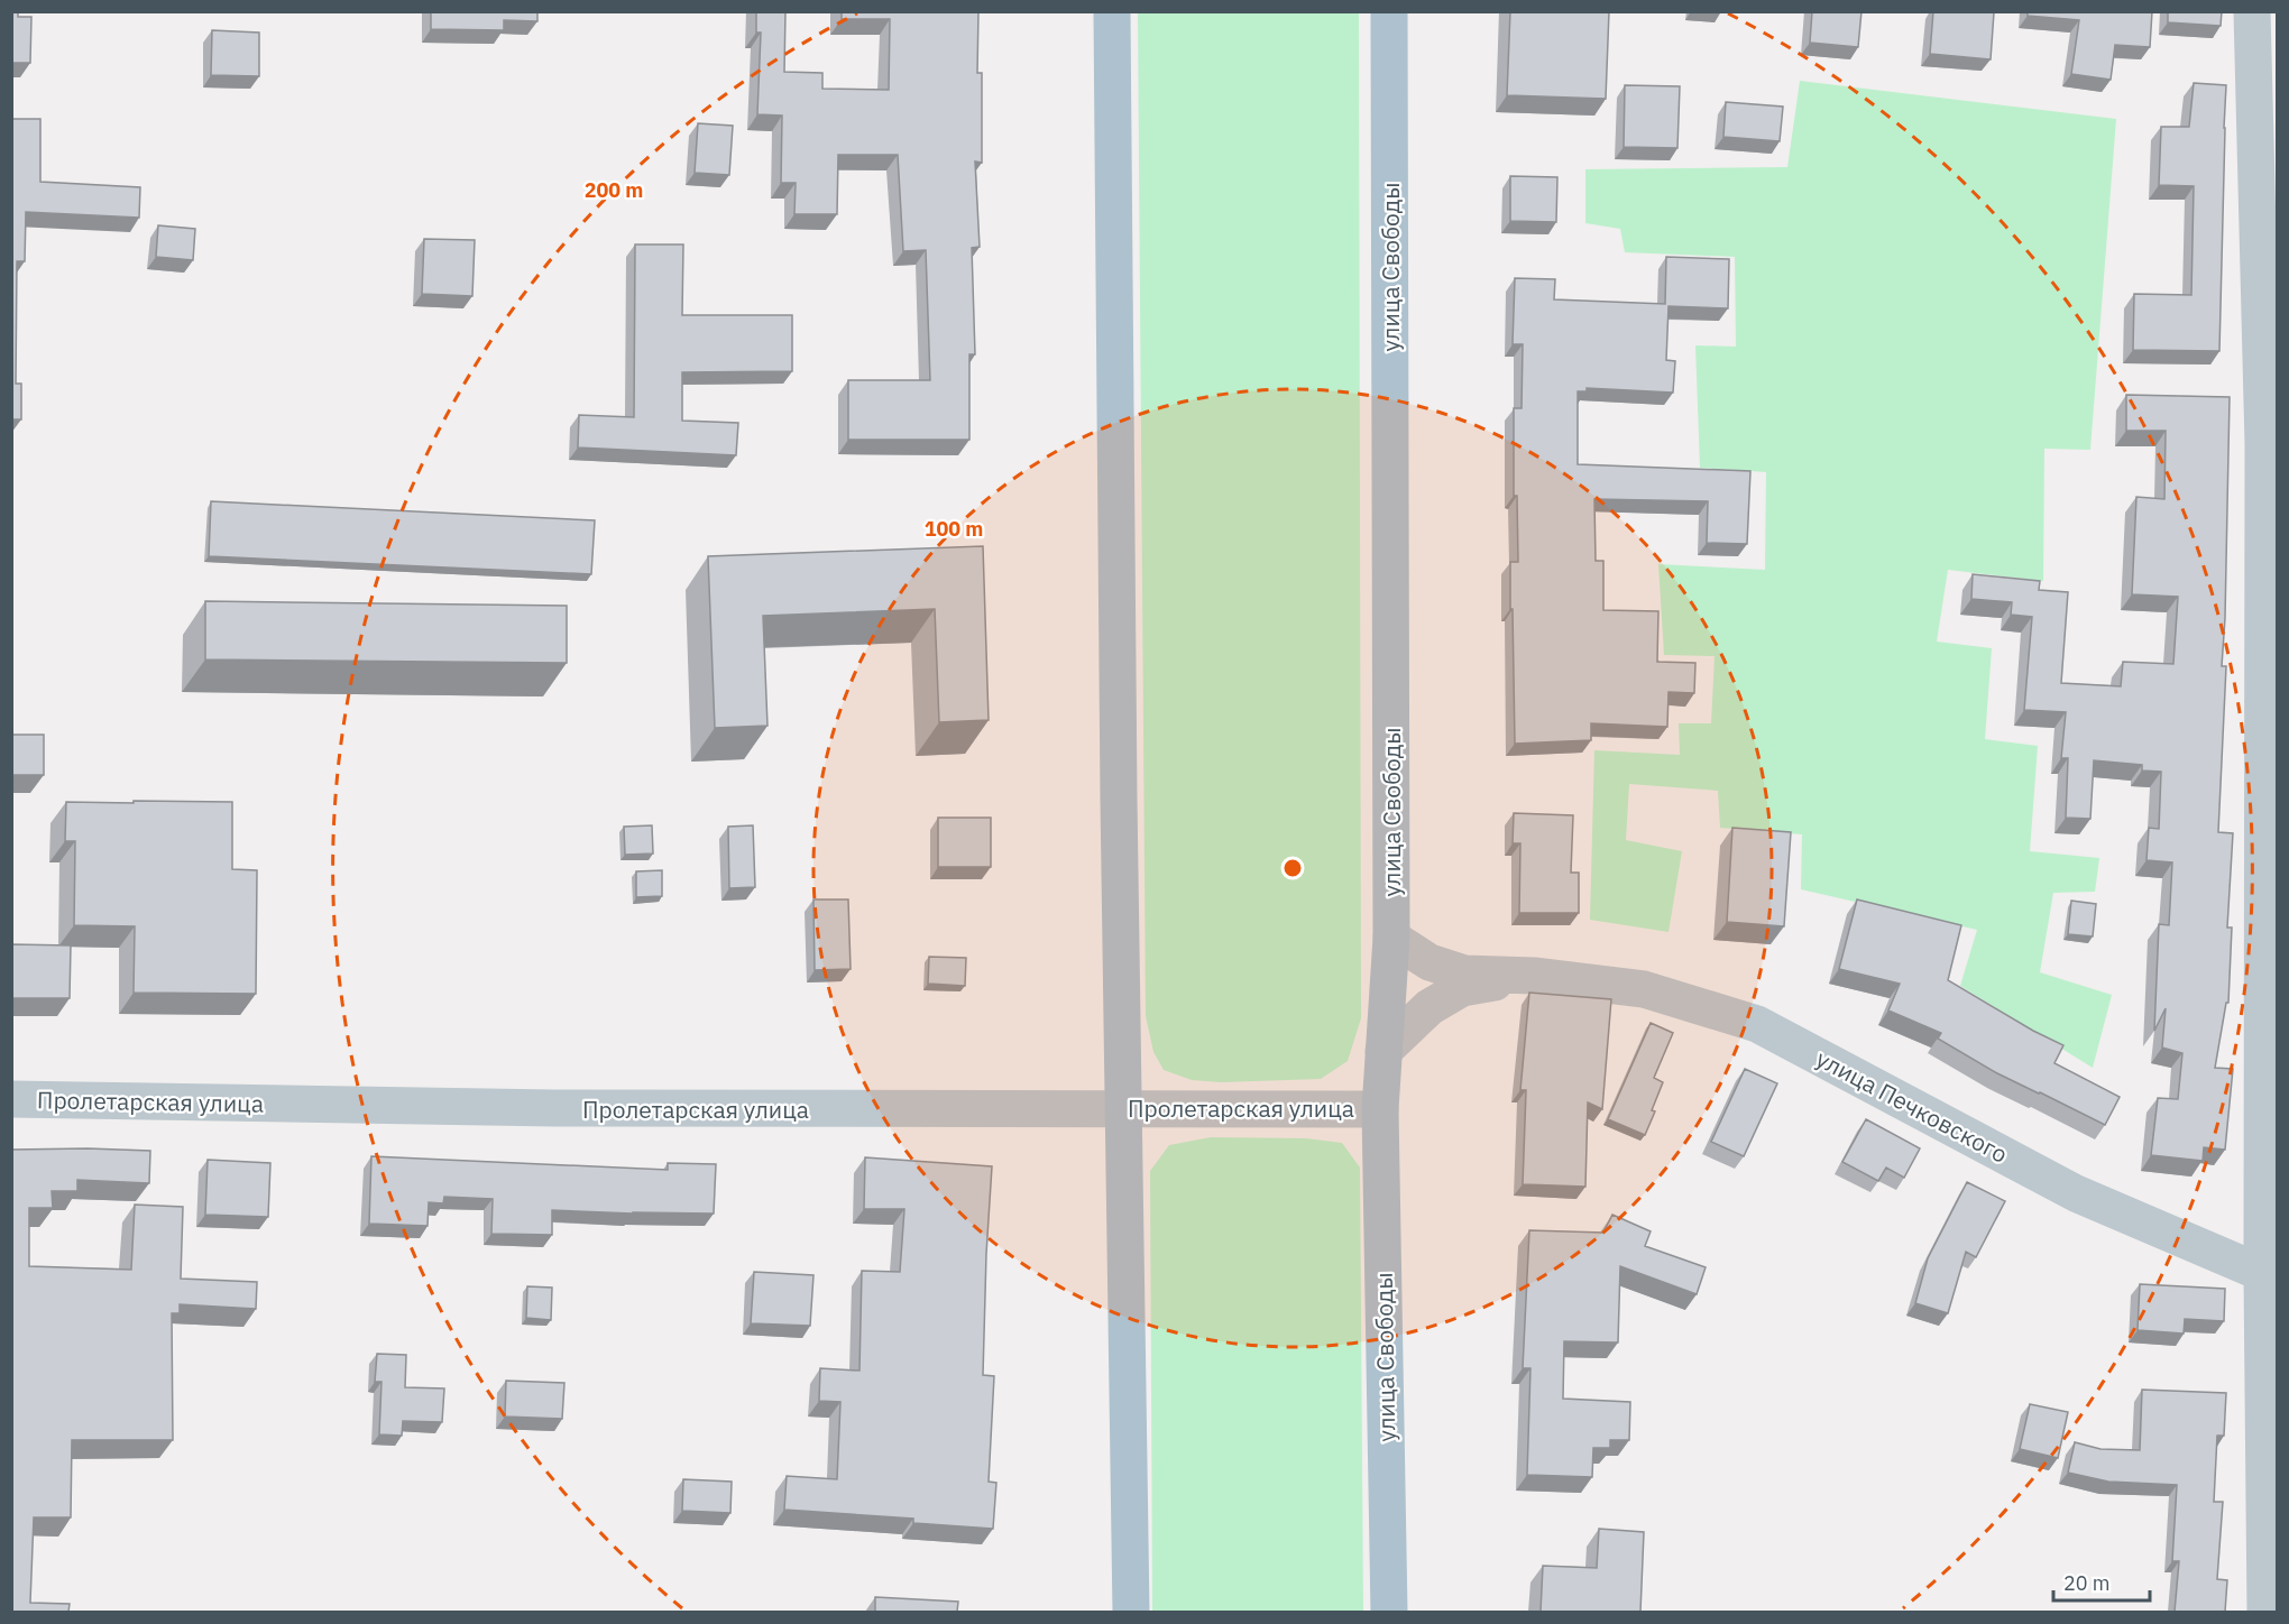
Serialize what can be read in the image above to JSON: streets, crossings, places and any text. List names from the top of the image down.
{
  "streets": {
    "main road": ["улица Свободы"],
    "street": ["Пролетарская улица", "улица Печковского"]
  },
  "crossings": [
    ["улица Свободы", "Пролетарская улица"]
  ],
  "scale_bar": "20 m",
  "rings": ["200 m", "100 m"]
}
